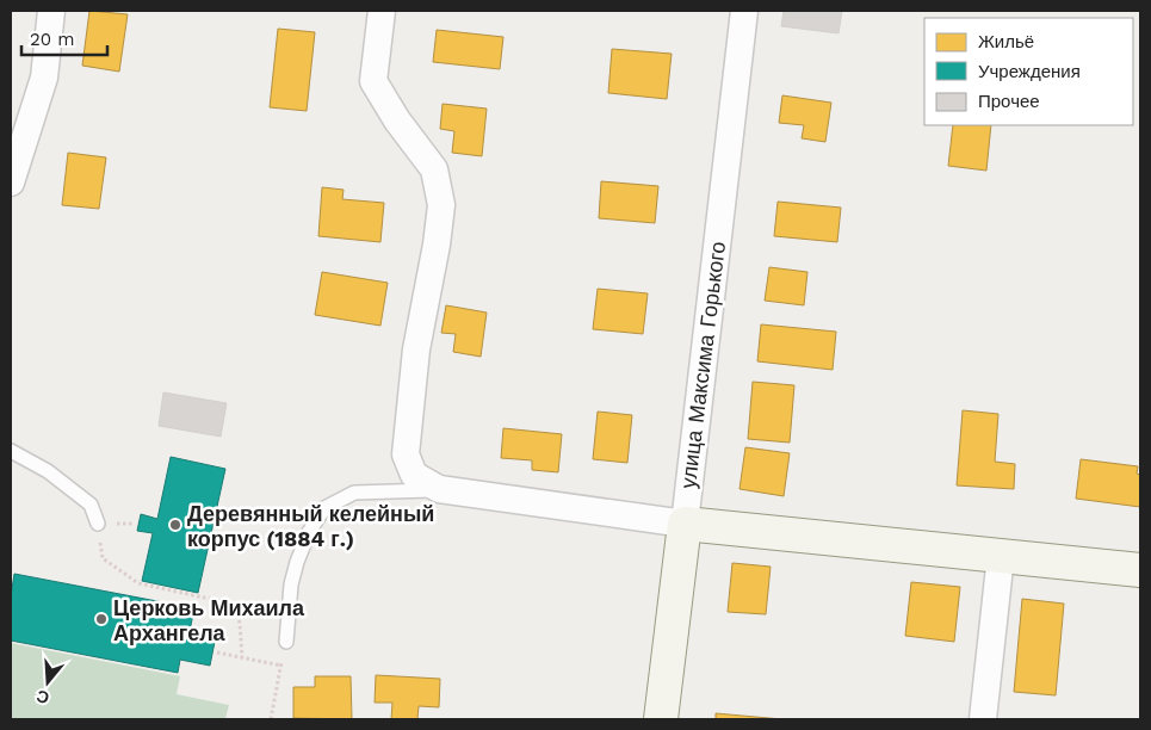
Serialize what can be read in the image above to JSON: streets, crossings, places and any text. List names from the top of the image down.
{
  "streets": {
    "street": ["улица Максима Горького"]
  },
  "places": ["Деревянный келейный корпус (1884 г.)", "Церковь Михаила Архангела"],
  "legend": ["Жильё", "Учреждения", "Прочее"],
  "scale_bar": "20 m",
  "north": "bottom"
}
